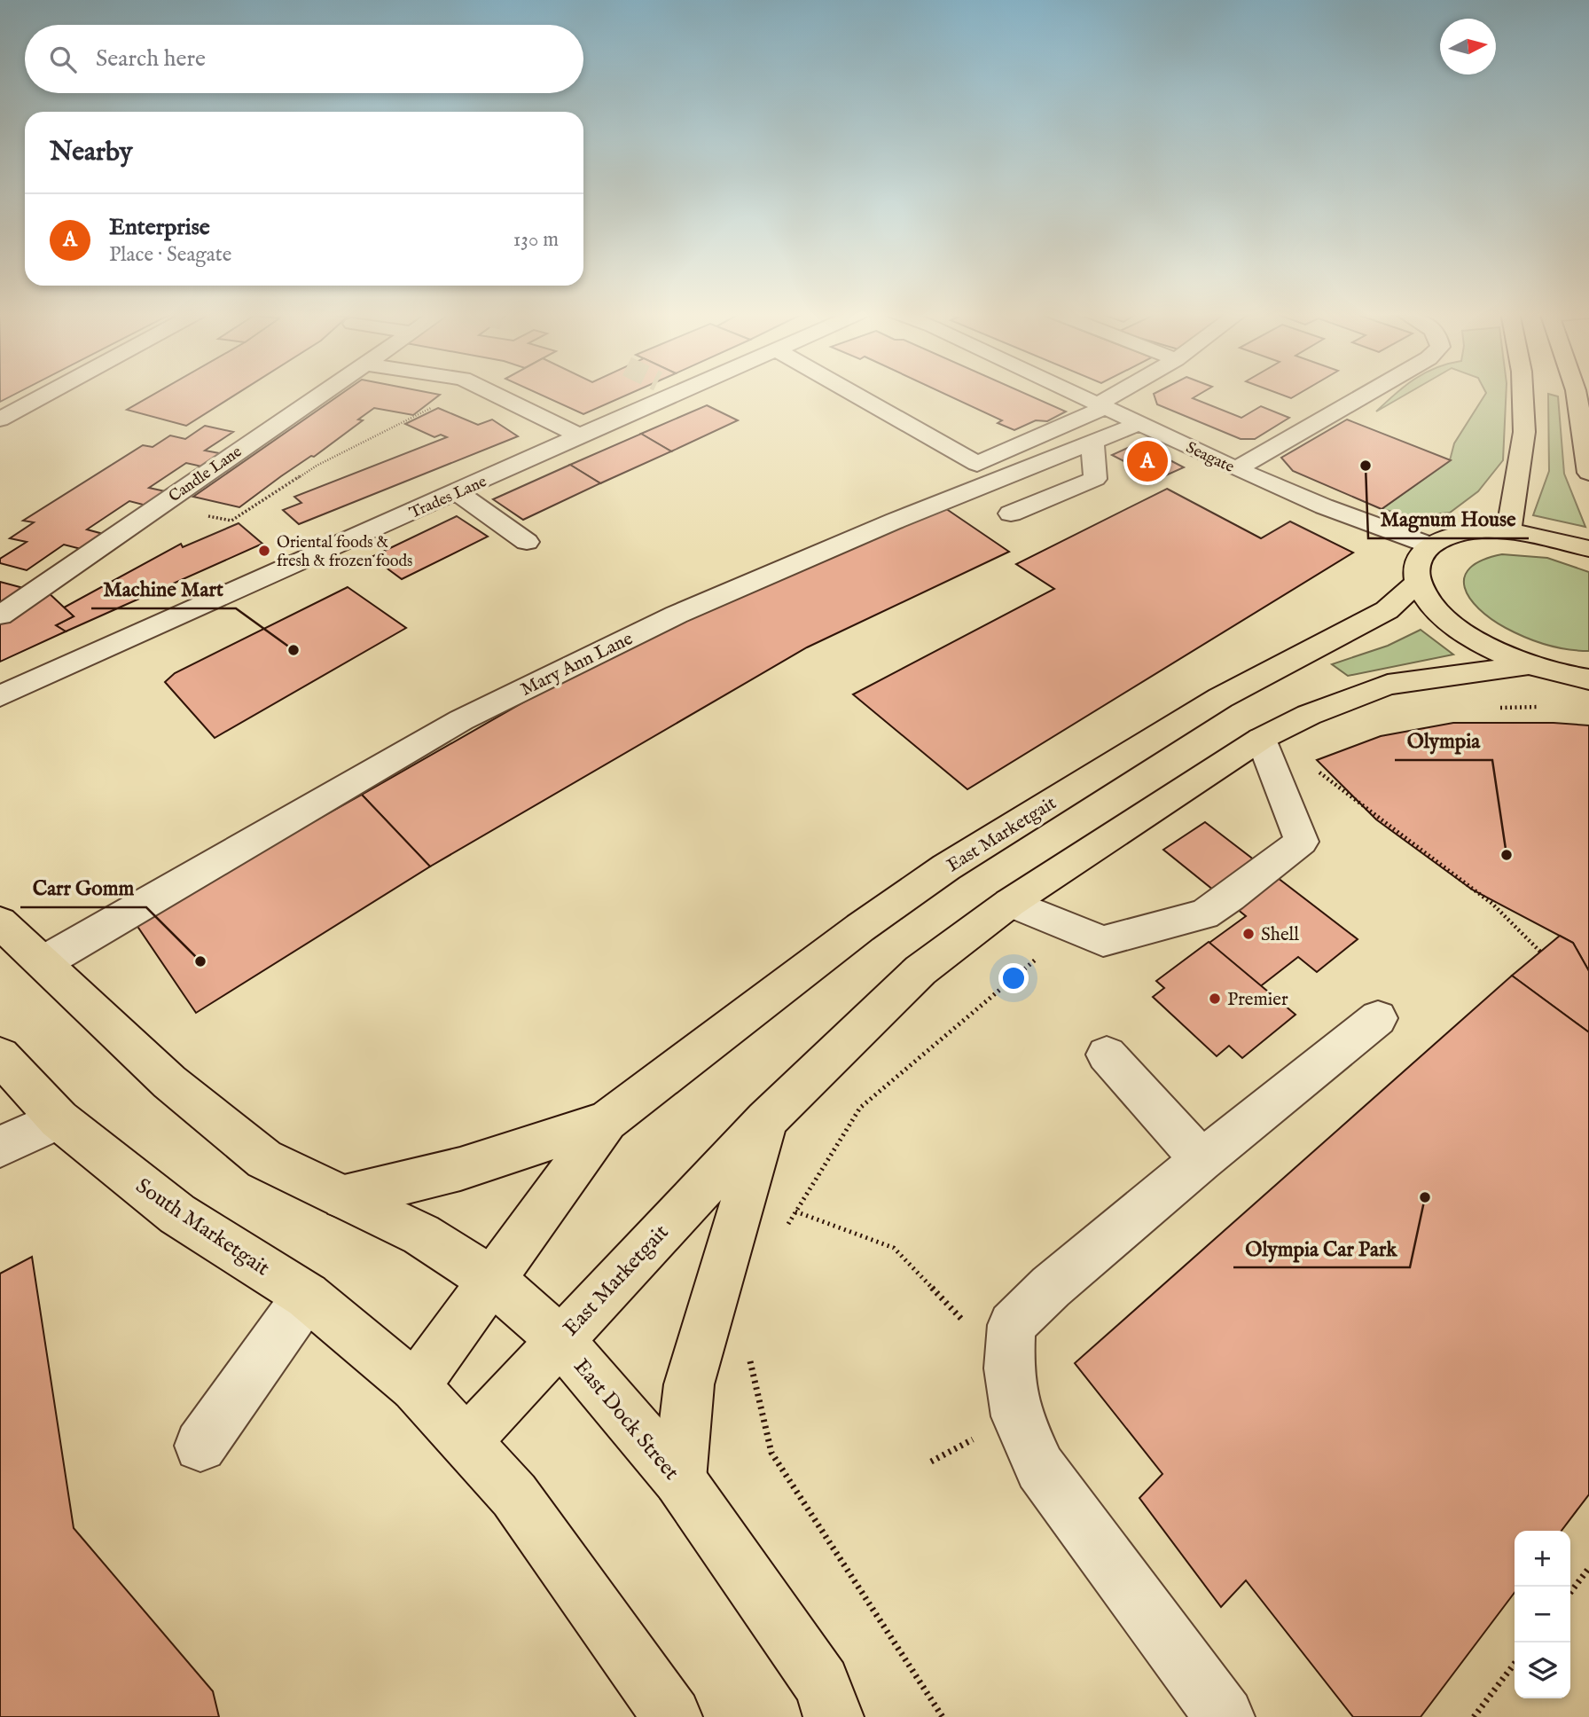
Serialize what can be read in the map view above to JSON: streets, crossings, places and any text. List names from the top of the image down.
{
  "streets": {
    "main road": ["East Marketgait", "South Marketgait", "East Dock Street"],
    "street": [
      "Seagate",
      "Candle Lane",
      "Trades Lane",
      "Mary Ann Lane"
    ]
  },
  "crossings": [
    ["Seagate", "Mary Ann Lane"],
    ["Seagate", "East Marketgait"],
    ["East Marketgait", "South Marketgait"],
    ["East Marketgait", "East Dock Street"]
  ],
  "places": [
    "Magnum House",
    "Oriental foods & fresh & frozen foods",
    "Machine Mart",
    "Olympia",
    "Shell",
    "Carr Gomm",
    "Premier",
    "Olympia Car Park"
  ],
  "north": "right",
  "page": {
    "search": "Search here",
    "heading": "Nearby",
    "list": [
      {
        "mark": "A",
        "name": "Enterprise",
        "note": "Place · Seagate",
        "value": "130 m"
      }
    ],
    "pins": "A",
    "map_buttons": ["+", "−"]
  }
}
